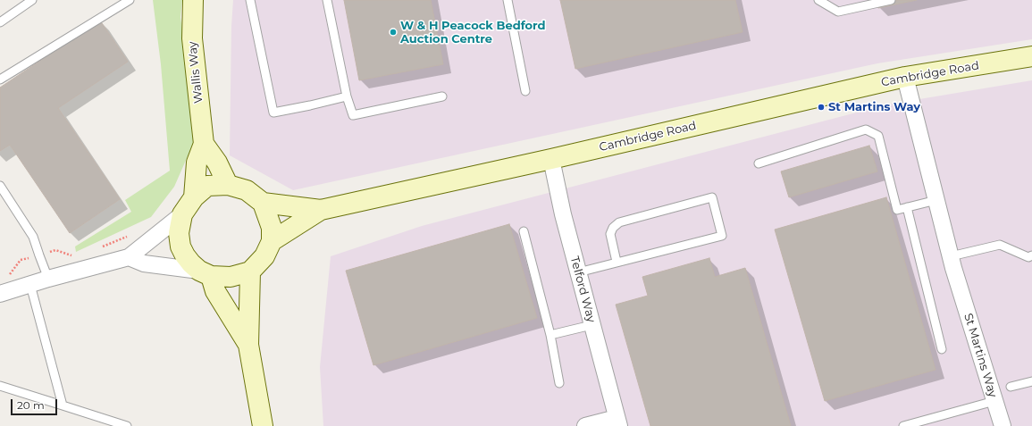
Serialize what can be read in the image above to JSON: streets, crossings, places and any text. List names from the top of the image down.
{
  "streets": {
    "street": [
      "Wallis Way",
      "Cambridge Road",
      "Telford Way",
      "St Martins Way"
    ]
  },
  "crossings": [
    ["Wallis Way", "Cambridge Road"],
    ["Cambridge Road", "Telford Way"],
    ["Cambridge Road", "St Martins Way"]
  ],
  "places": ["W & H Peacock Bedford Auction Centre", "St Martins Way"],
  "scale_bar": "20 m"
}
